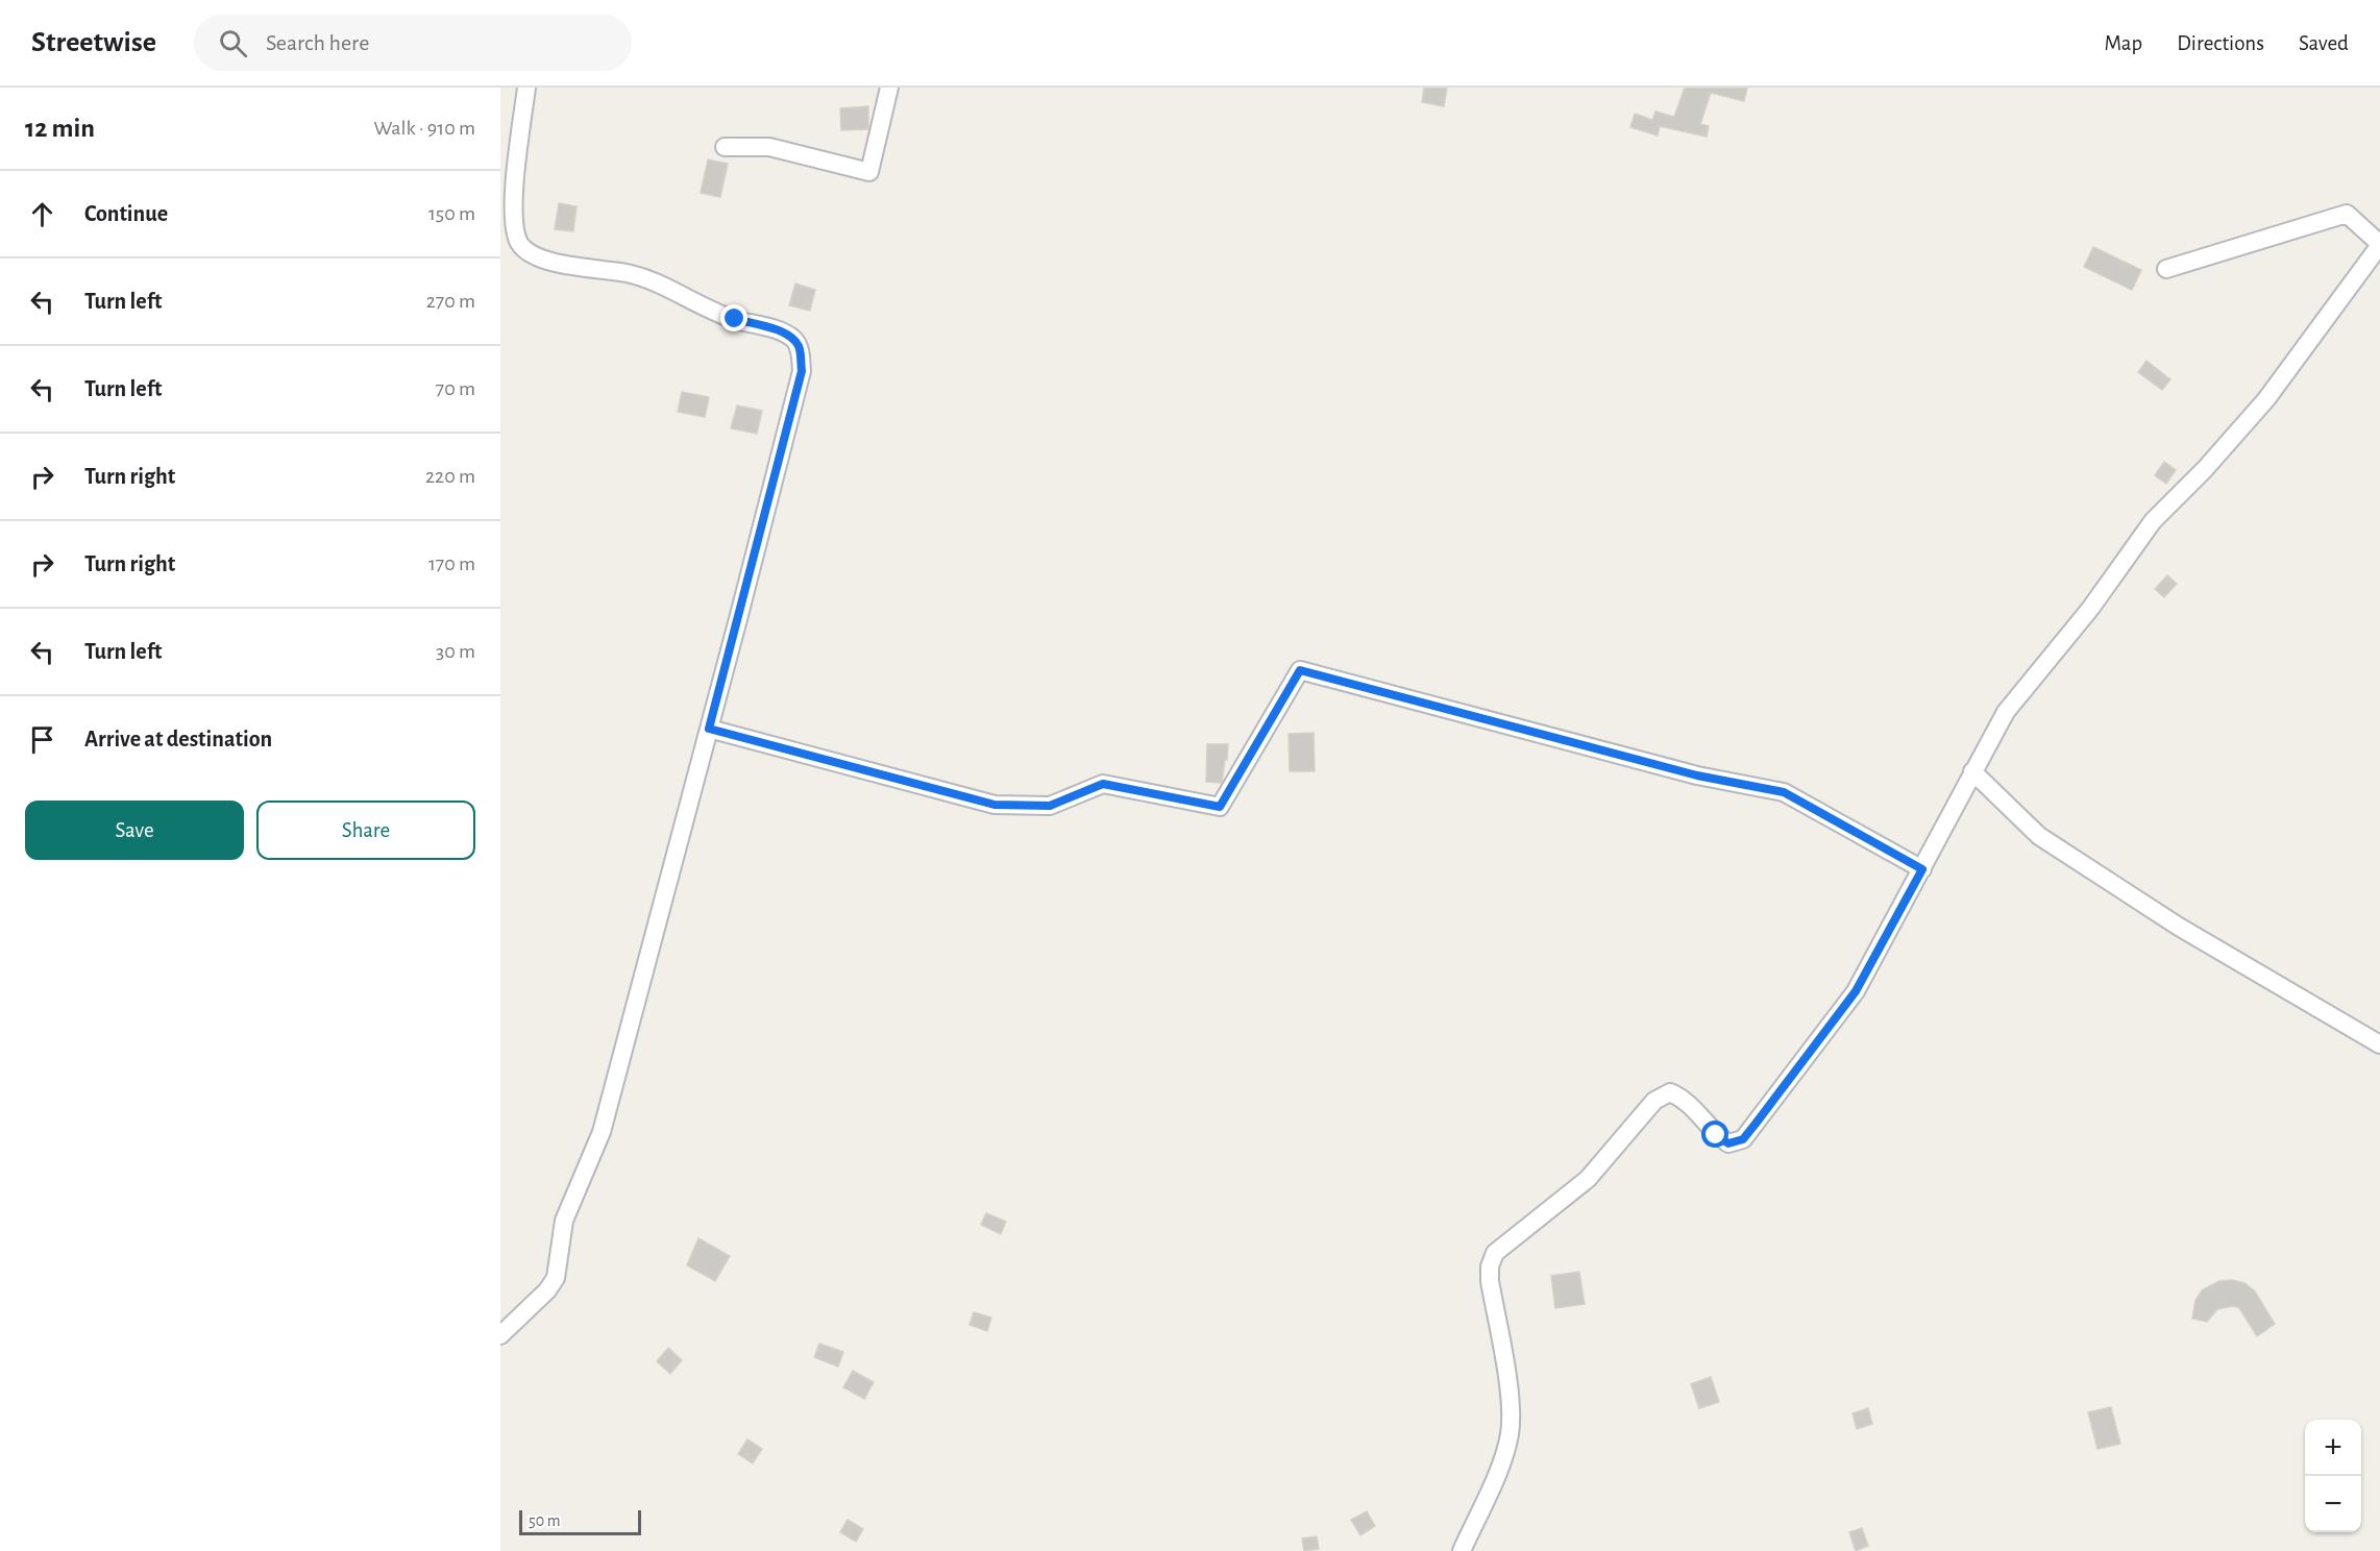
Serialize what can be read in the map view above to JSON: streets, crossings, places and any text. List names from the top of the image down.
{
  "scale_bar": "50 m",
  "page": {
    "header": "Streetwise",
    "search": "Search here",
    "nav": ["Map", "Directions", "Saved"],
    "heading": ["12 min", "Walk · 910 m"],
    "list": [
      ["Continue", "150 m"],
      ["Turn left", "270 m"],
      ["Turn left", "70 m"],
      ["Turn right", "220 m"],
      ["Turn right", "170 m"],
      ["Turn left", "30 m"],
      "Arrive at destination"
    ],
    "buttons": ["Save", "Share"],
    "map_buttons": ["+", "−"],
    "scale": "50 m"
  }
}
